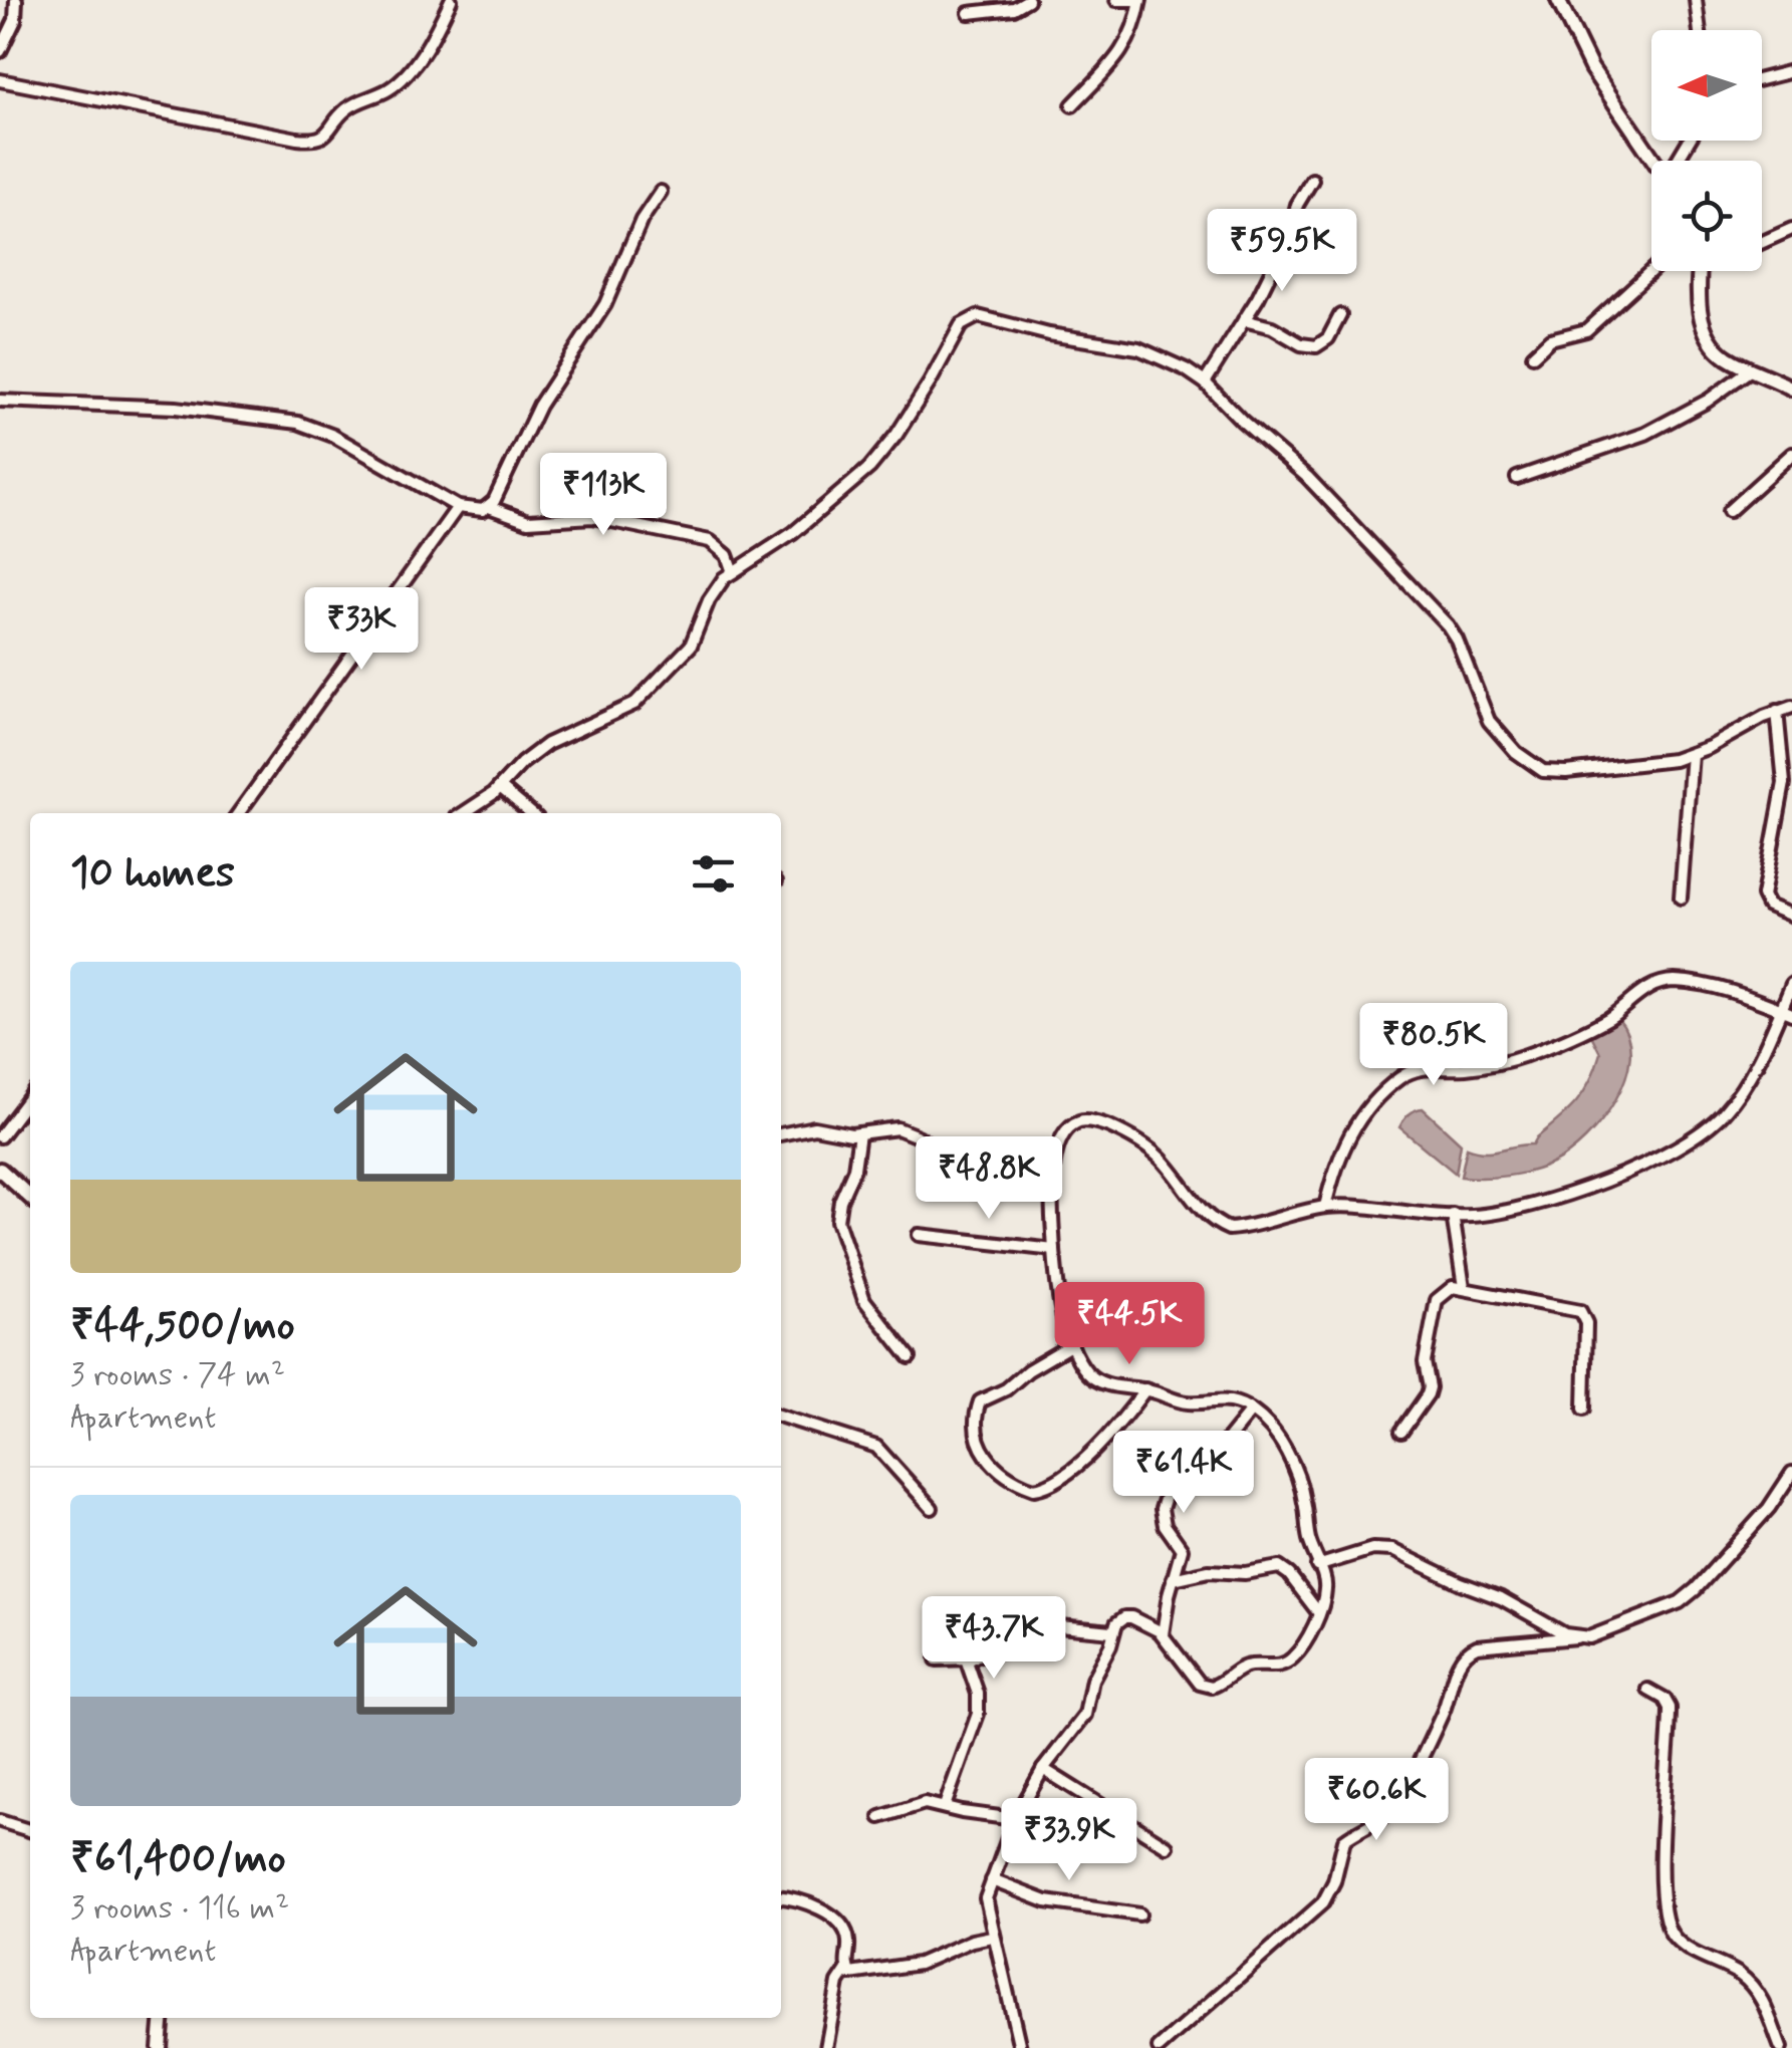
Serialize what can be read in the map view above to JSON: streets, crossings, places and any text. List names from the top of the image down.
{
  "north": "left",
  "page": {
    "price": [
      "₹59.5K",
      "₹113K",
      "₹33K",
      "₹80.5K",
      "₹48.8K",
      "₹44.5K",
      "₹61.4K",
      "₹43.7K",
      "₹60.6K",
      "₹33.9K"
    ],
    "heading": "10 homes",
    "list": [
      {
        "name": "₹44,500/mo",
        "note": "3 rooms · 74 m² · Apartment"
      },
      {
        "name": "₹61,400/mo",
        "note": "3 rooms · 116 m² · Apartment"
      }
    ]
  }
}
